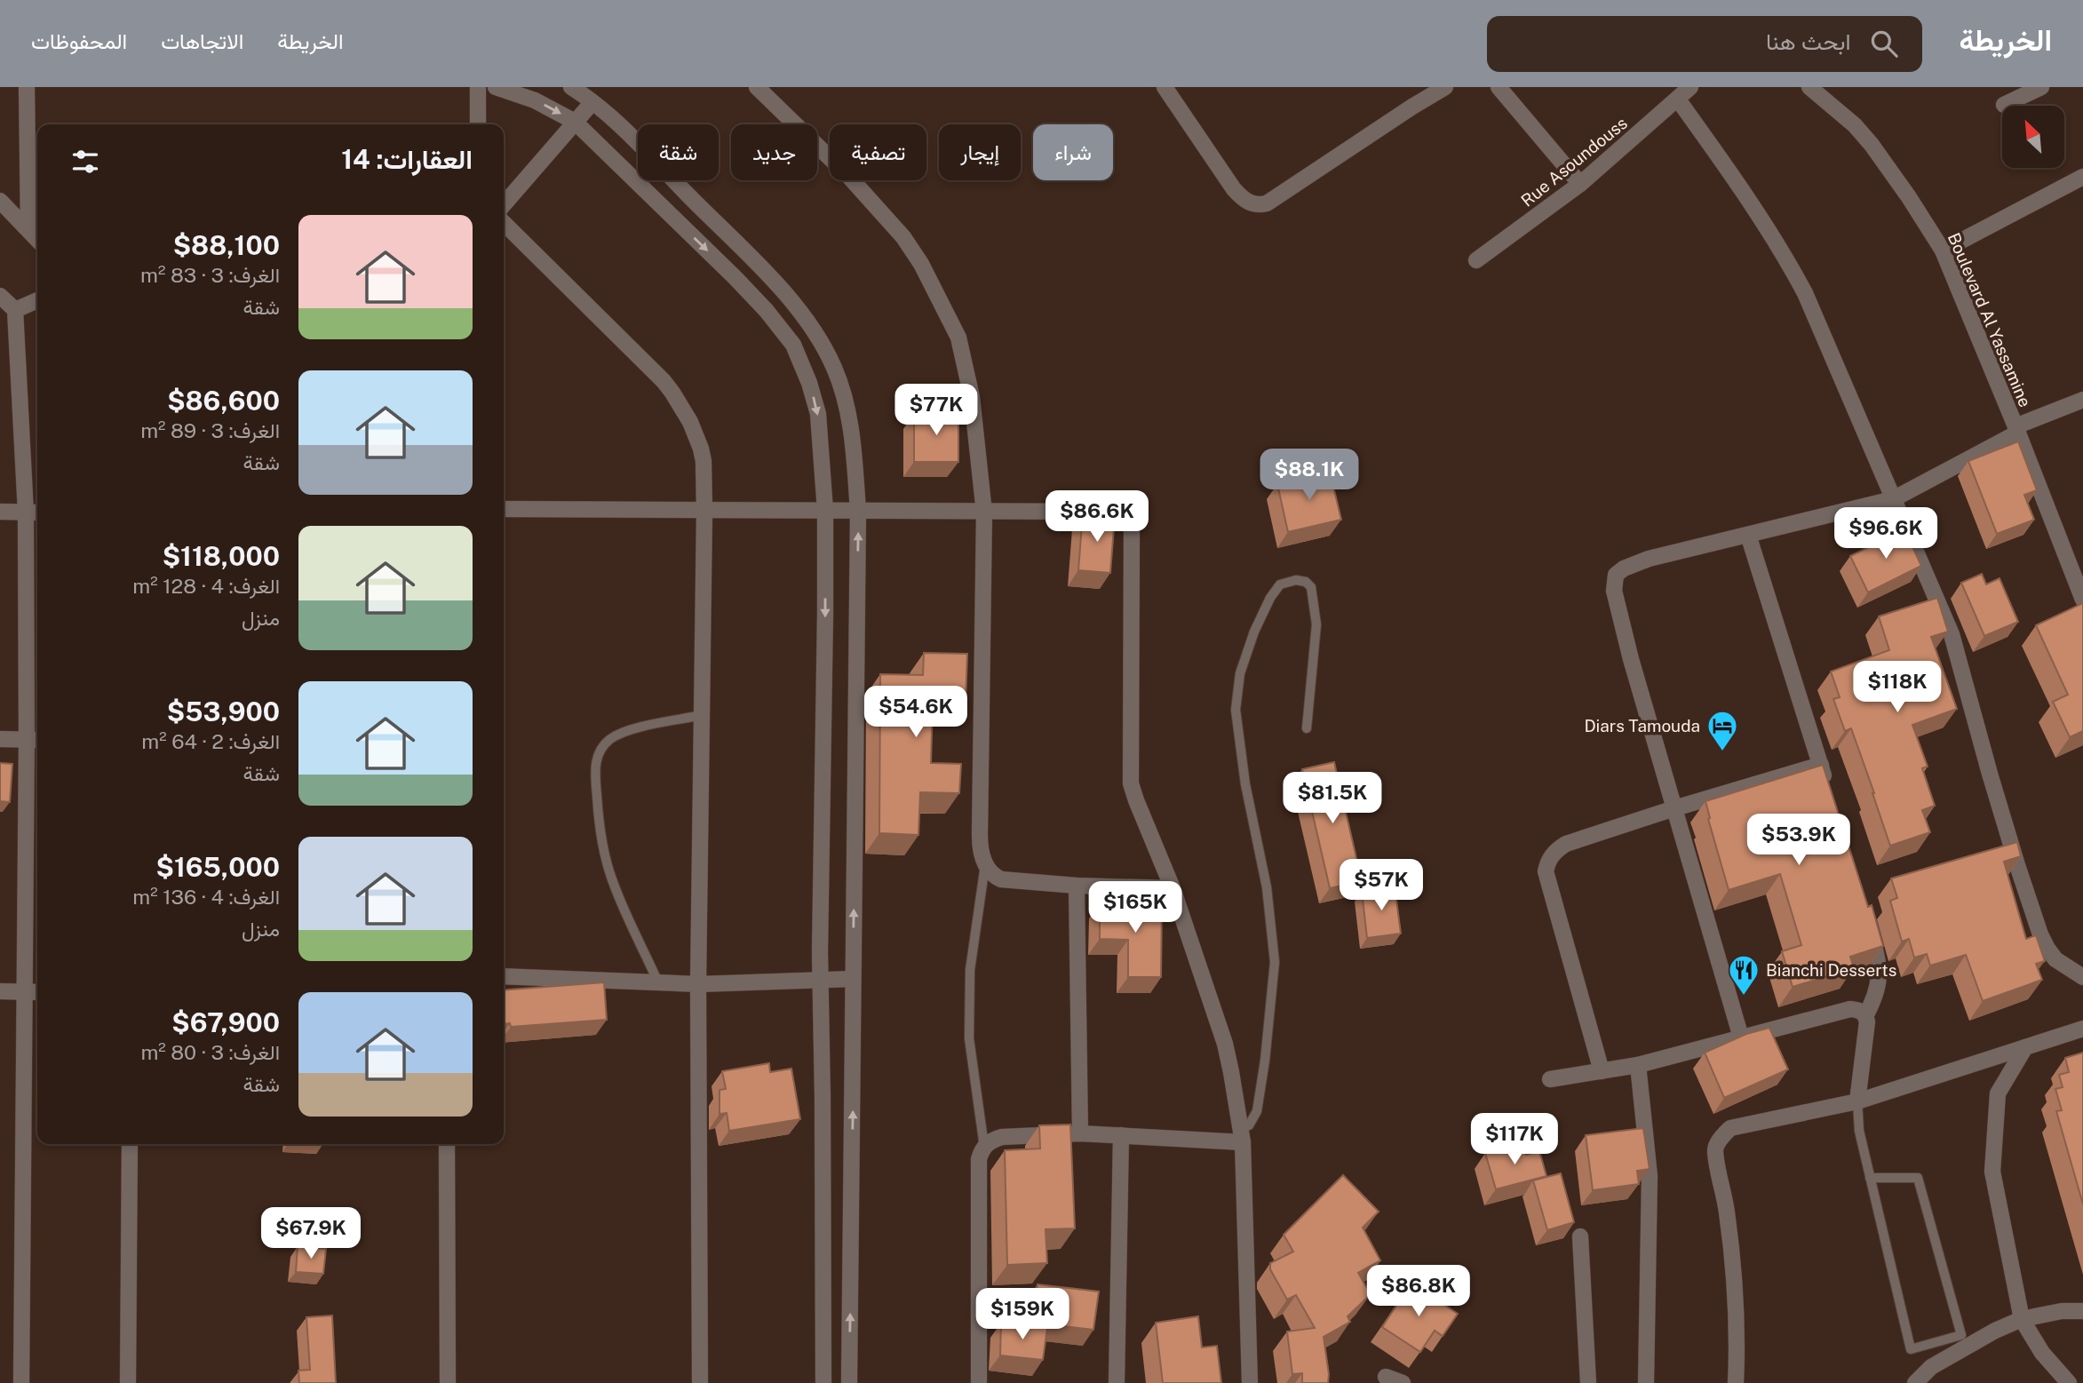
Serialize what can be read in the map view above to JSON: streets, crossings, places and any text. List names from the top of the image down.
{
  "streets": {
    "street": ["Rue Asoundouss", "Boulevard Al Yassamine"]
  },
  "places": {
    "hotel": ["Diars Tamouda"],
    "restaurant": ["Bianchi Desserts"]
  },
  "north": "top left",
  "page": {
    "header": "الخريطة",
    "search": "ابحث هنا",
    "nav": ["الخريطة", "الاتجاهات", "المحفوظات"],
    "chip": [
      "شراء",
      "إيجار",
      "تصفية",
      "جديد",
      "شقة"
    ],
    "heading": "العقارات: 14",
    "list": [
      {
        "name": "$88,100",
        "note": "الغرف: 3 · 83 m² · شقة"
      },
      {
        "name": "$86,600",
        "note": "الغرف: 3 · 89 m² · شقة"
      },
      {
        "name": "$118,000",
        "note": "الغرف: 4 · 128 m² · منزل"
      },
      {
        "name": "$53,900",
        "note": "الغرف: 2 · 64 m² · شقة"
      },
      {
        "name": "$165,000",
        "note": "الغرف: 4 · 136 m² · منزل"
      },
      {
        "name": "$67,900",
        "note": "الغرف: 3 · 80 m² · شقة"
      }
    ],
    "price": [
      "$77K",
      "$88.1K",
      "$86.6K",
      "$96.6K",
      "$118K",
      "$54.6K",
      "$81.5K",
      "$53.9K",
      "$57K",
      "$165K",
      "$117K",
      "$67.9K",
      "$86.8K",
      "$159K"
    ]
  }
}
